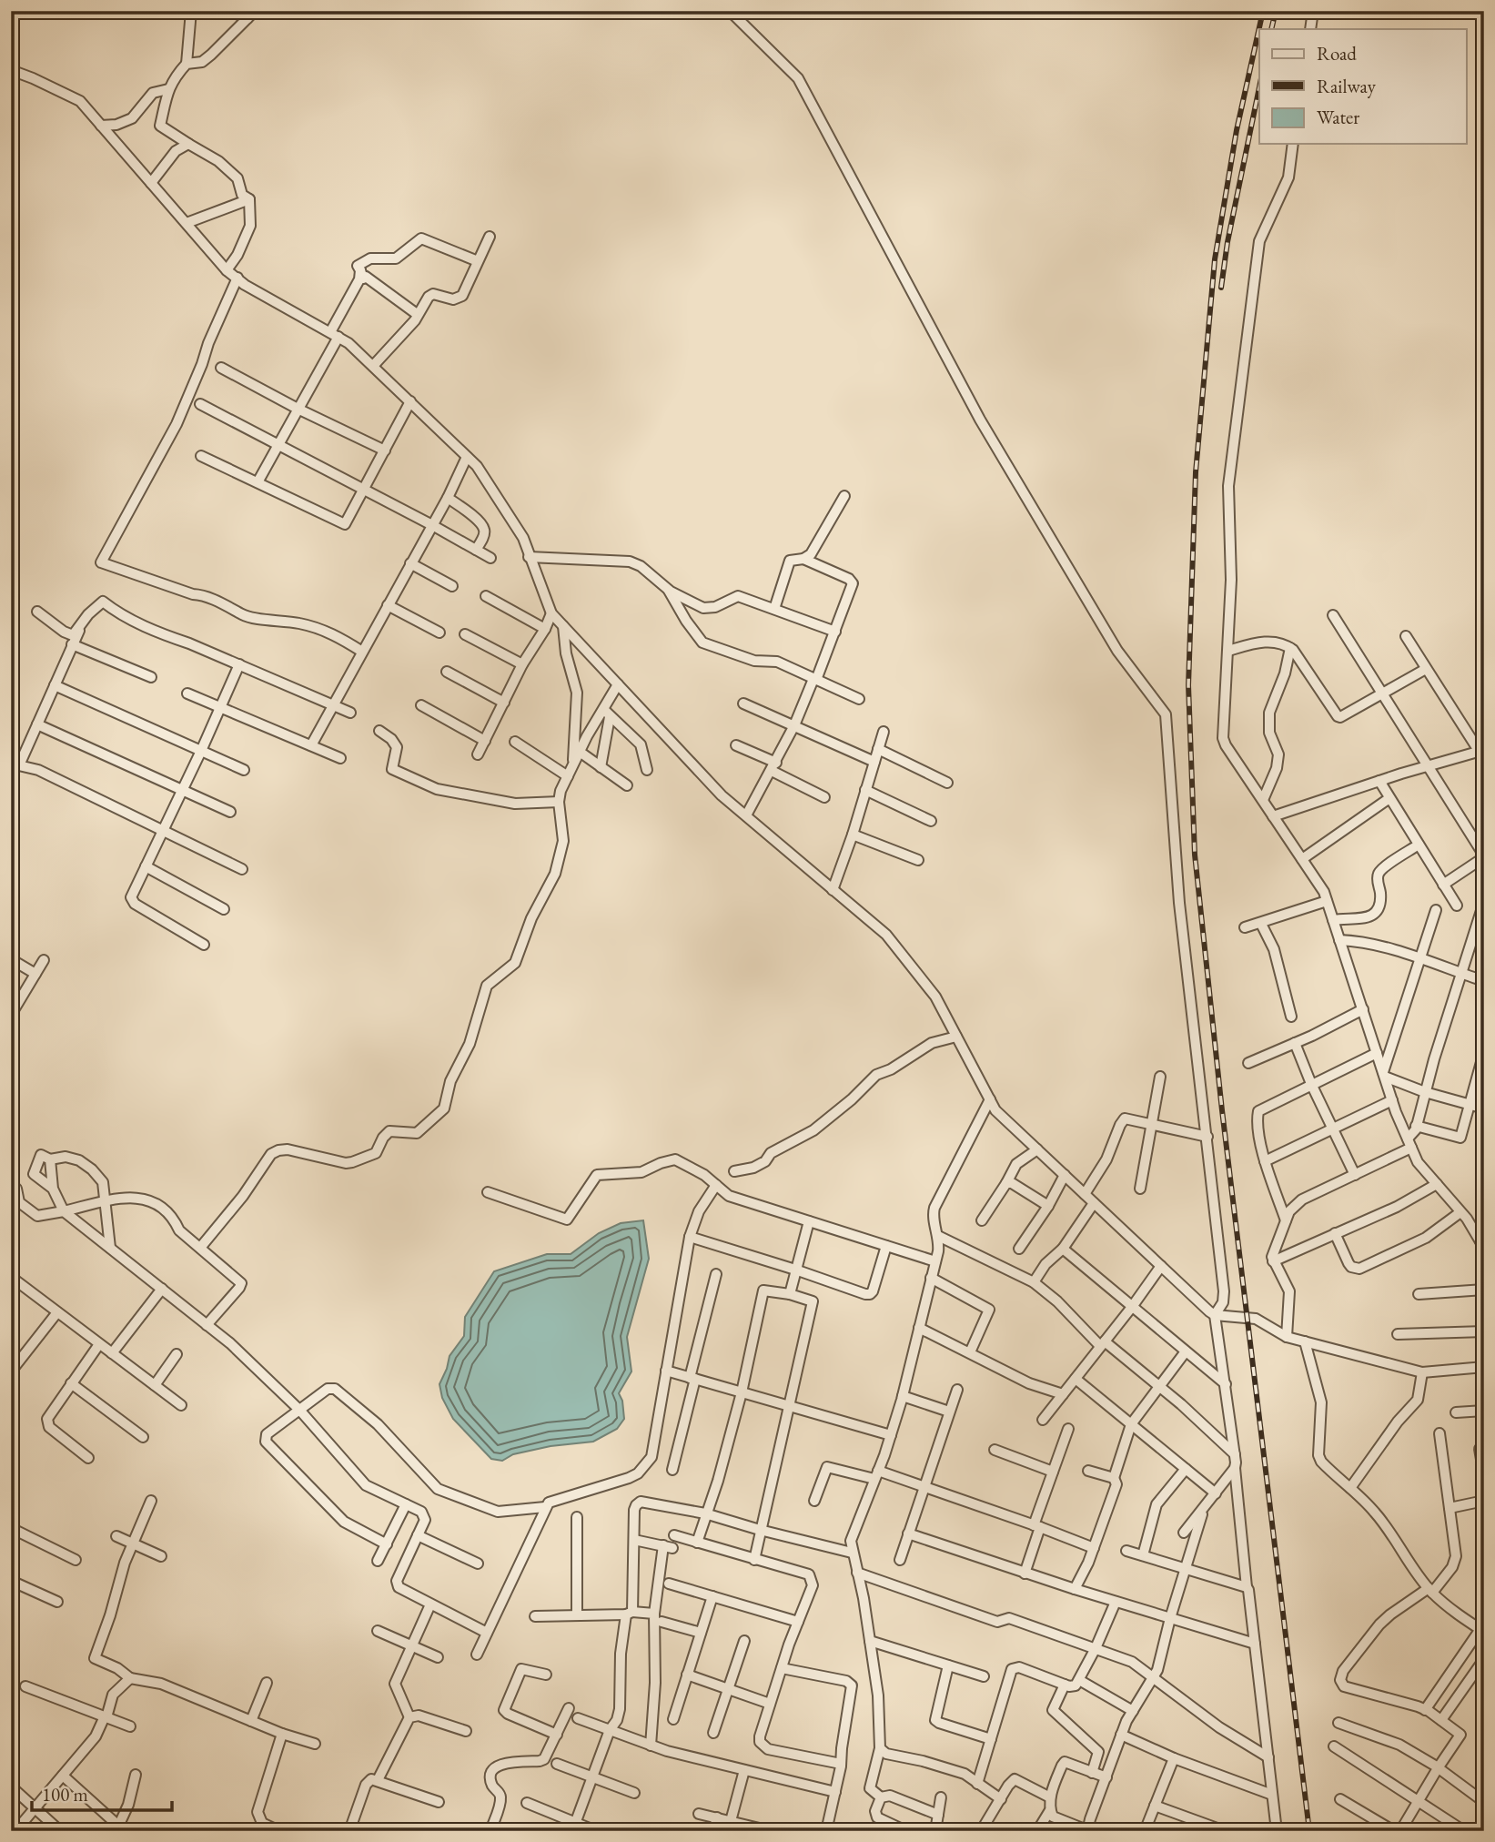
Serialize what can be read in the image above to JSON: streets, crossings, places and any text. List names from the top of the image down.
{
  "legend": ["Road", "Railway", "Water"],
  "scale_bar": "100 m"
}
